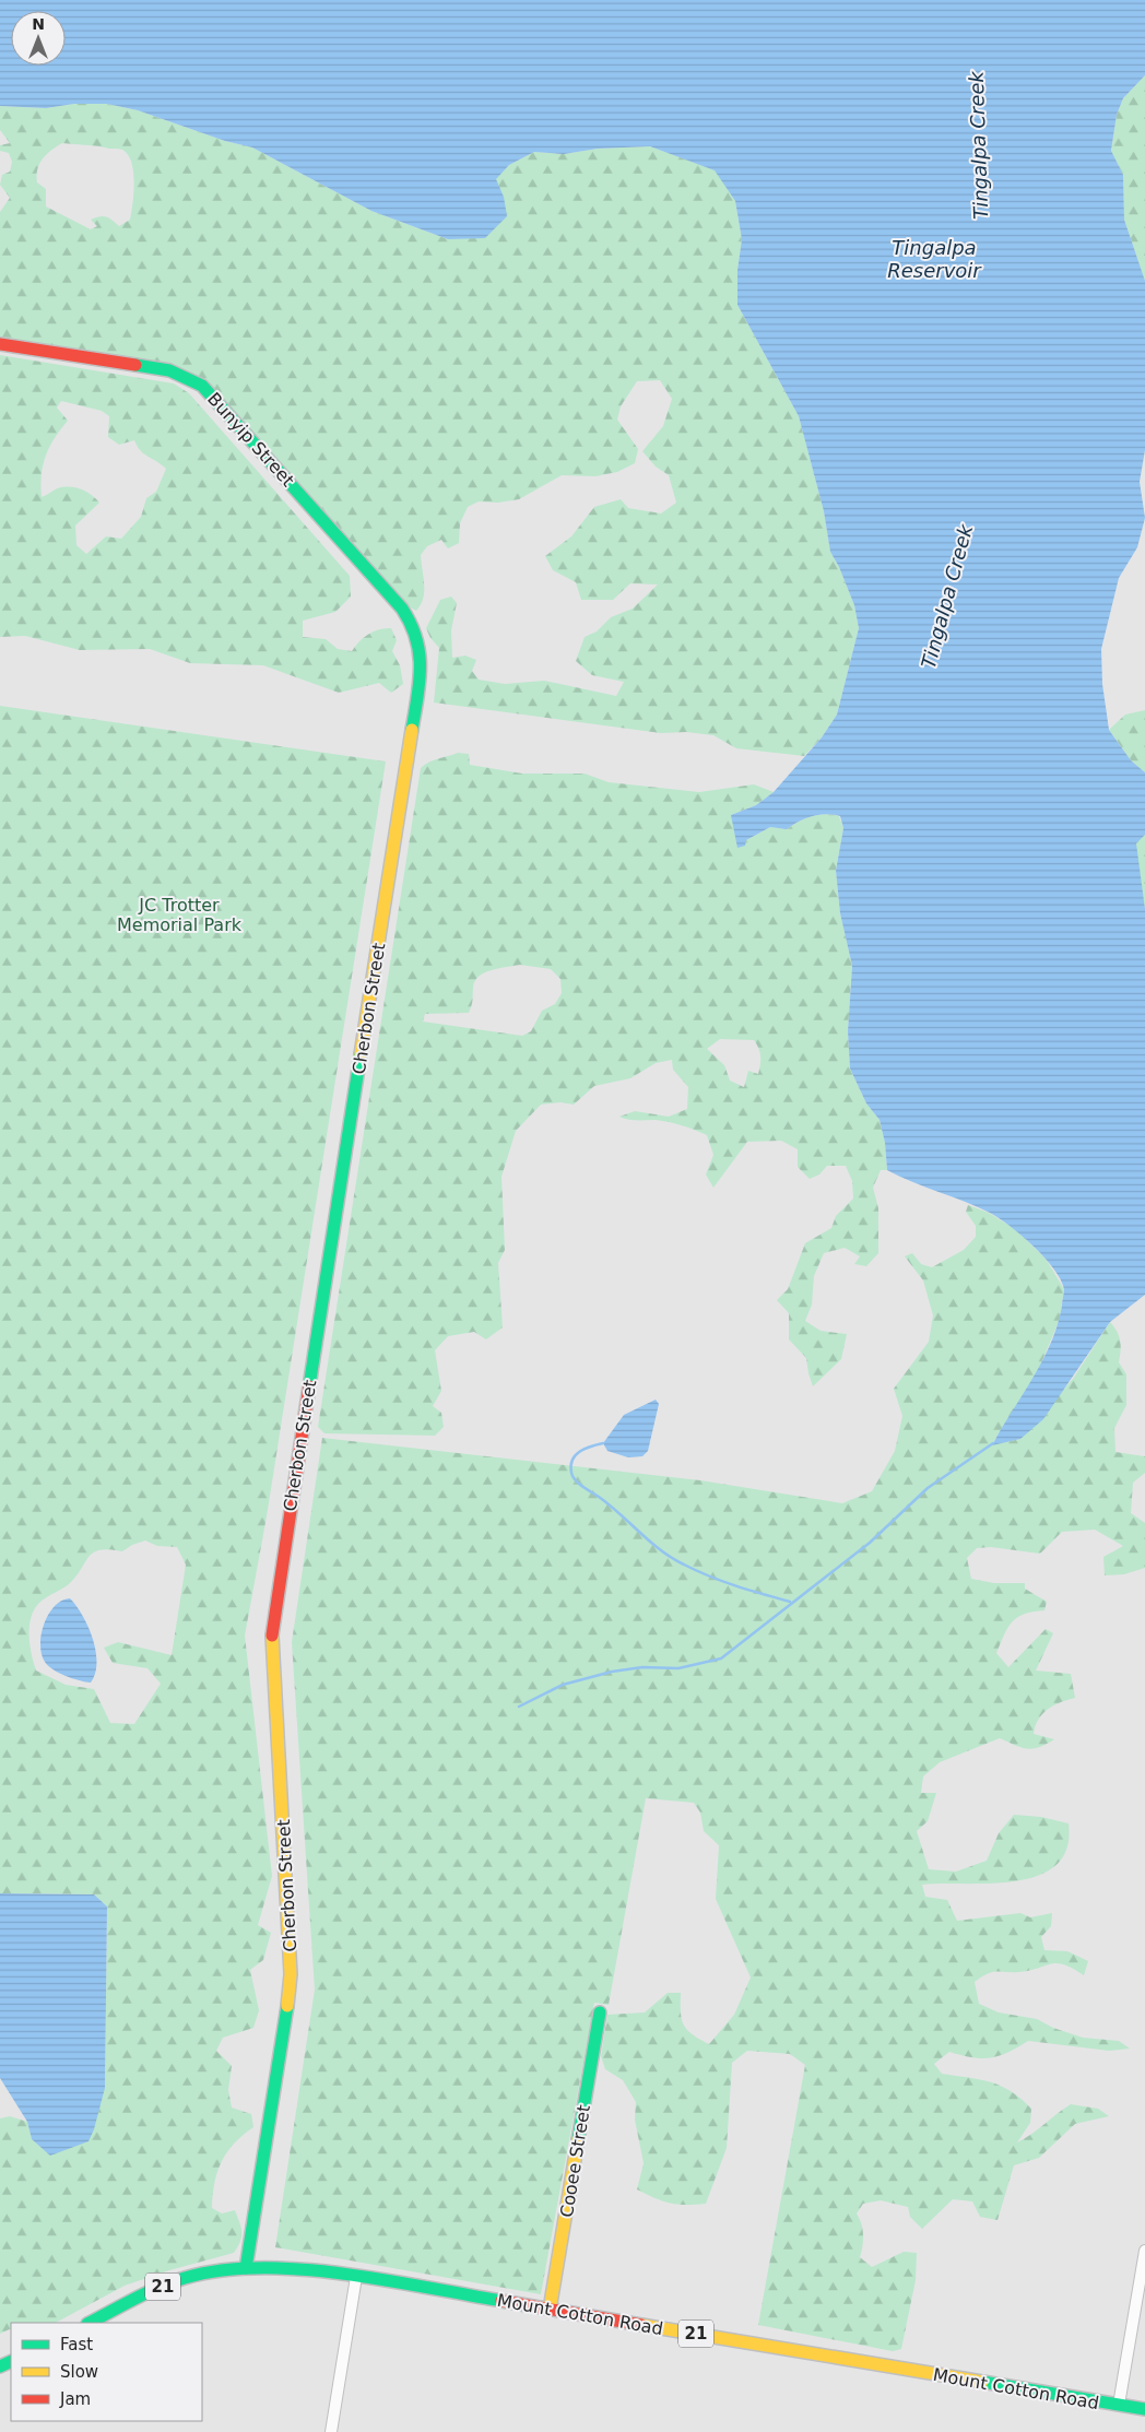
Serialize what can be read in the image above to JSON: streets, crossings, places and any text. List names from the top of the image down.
{
  "streets": {
    "main road": [
      "Bunyip Street",
      "Cherbon Street",
      "Cooee Street",
      "21",
      "Mount Cotton Road"
    ]
  },
  "crossings": [
    ["Bunyip Street", "Cherbon Street"],
    ["Cherbon Street", "Mount Cotton Road"],
    ["Cooee Street", "Mount Cotton Road"]
  ],
  "water": ["Tingalpa Creek", "Tingalpa Reservoir"],
  "parks": ["JC Trotter Memorial Park"],
  "legend": ["Fast", "Slow", "Jam"],
  "north": "top"
}
